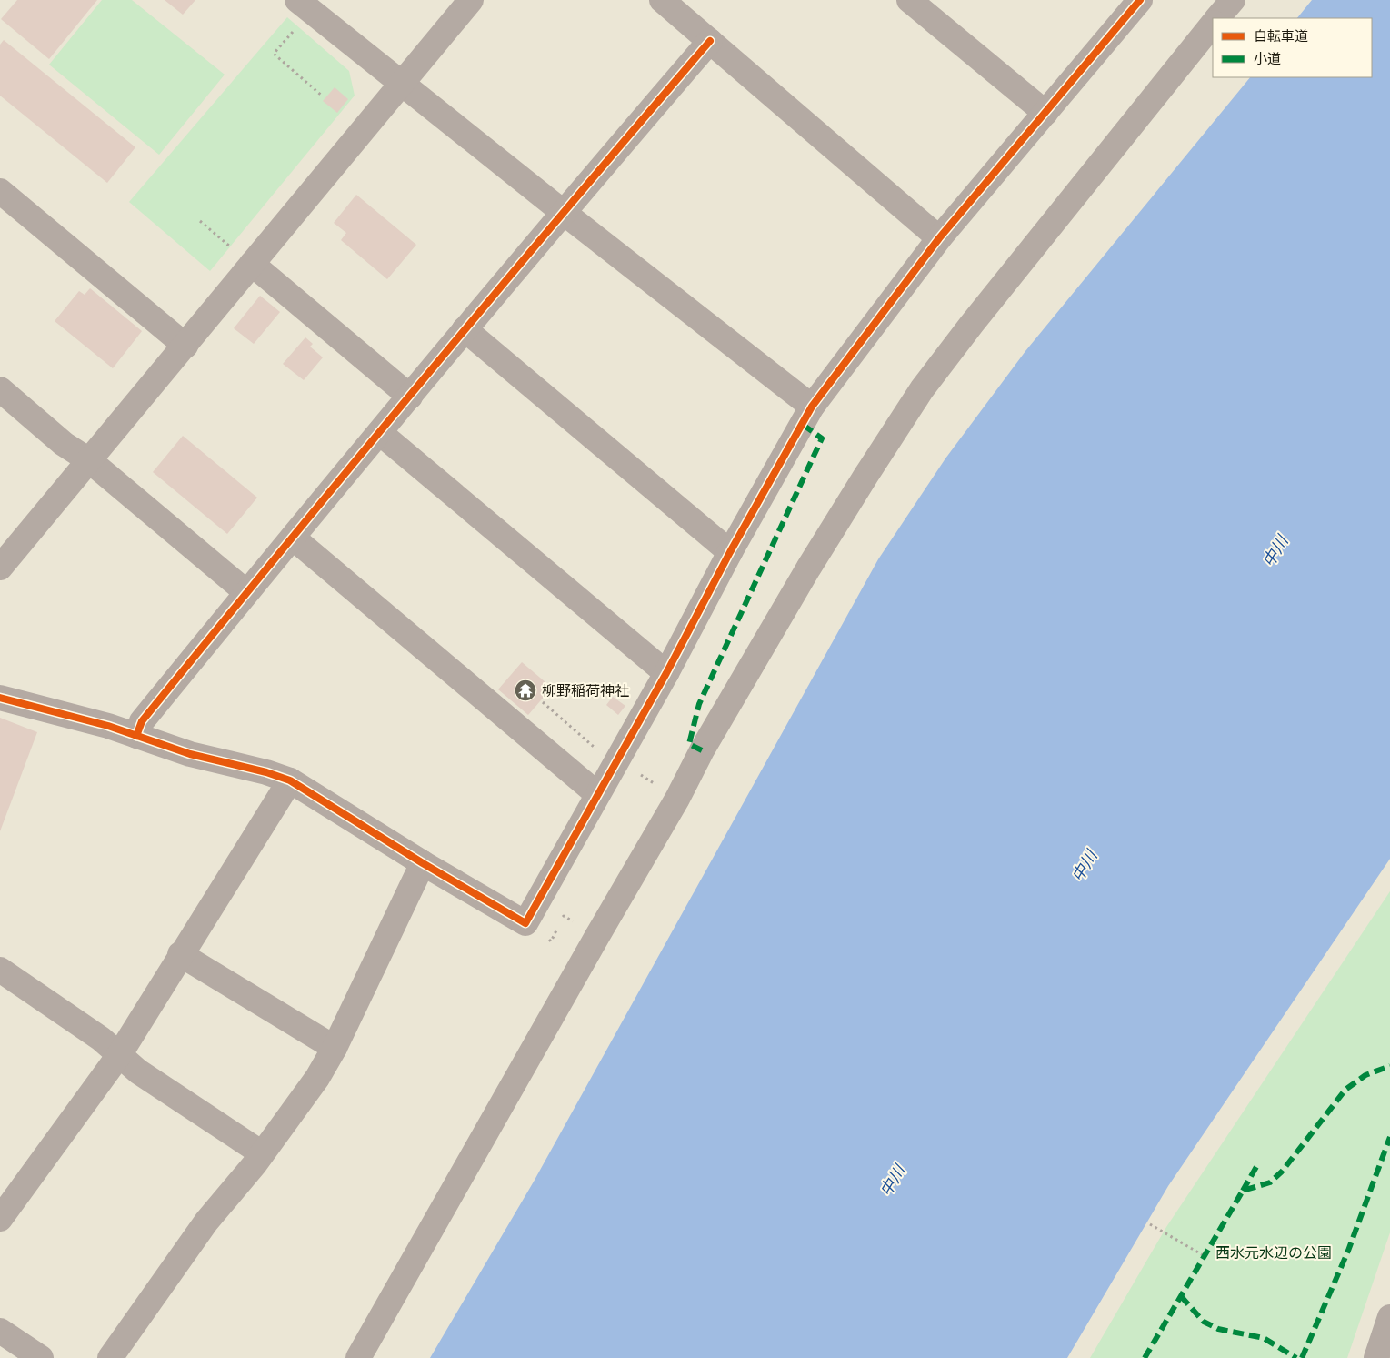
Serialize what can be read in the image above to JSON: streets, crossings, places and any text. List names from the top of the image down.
{
  "water": ["中川"],
  "parks": ["西水元水辺の公園"],
  "places": {
    "temple": ["柳野稲荷神社"]
  },
  "legend": ["自転車道", "小道"]
}
